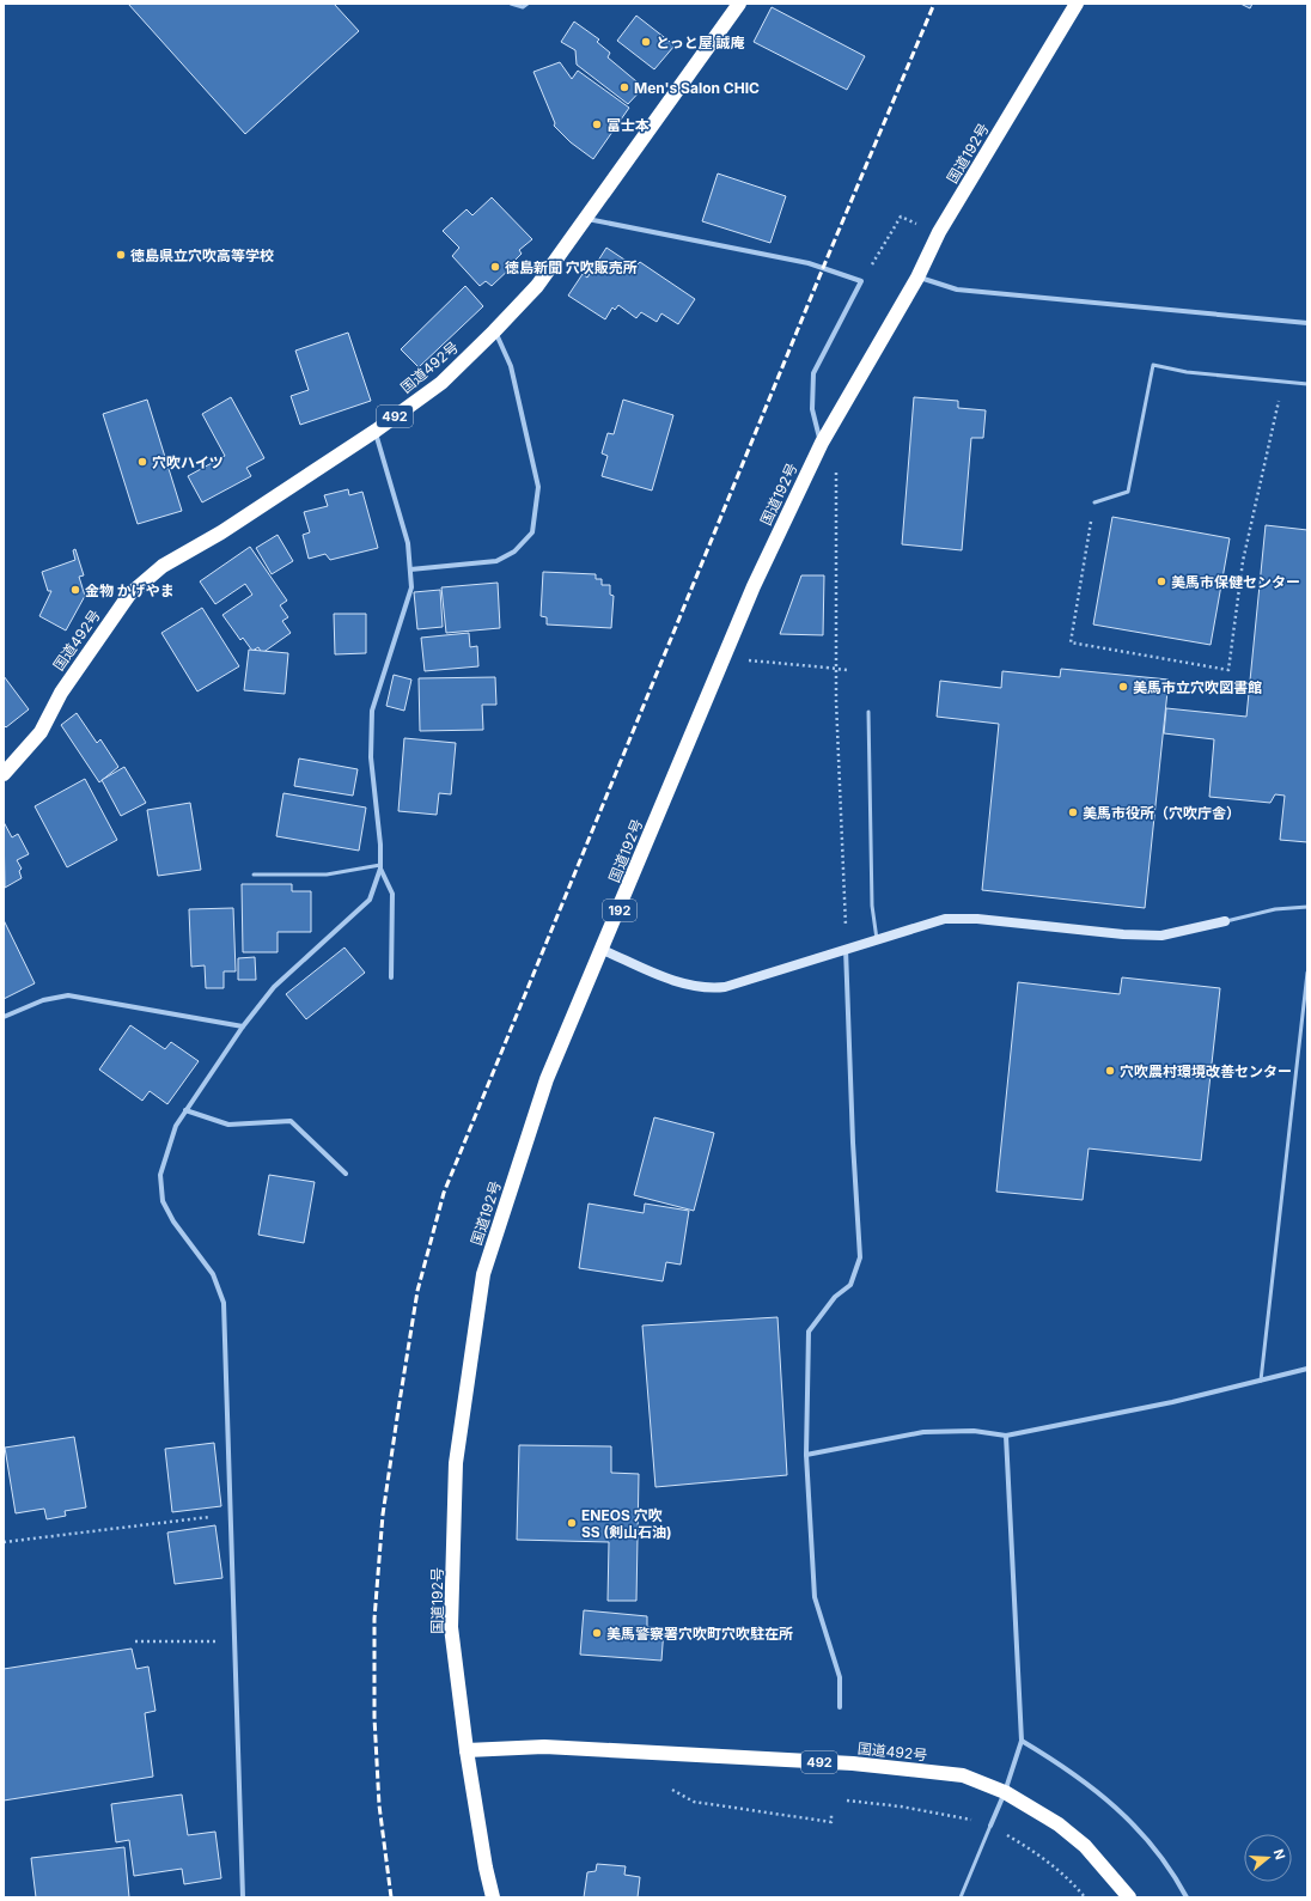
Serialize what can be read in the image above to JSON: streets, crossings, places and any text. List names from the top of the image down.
{
  "streets": {
    "highway": [
      "国道192号",
      "国道492号",
      "492",
      "192"
    ]
  },
  "crossings": [
    ["国道192号", "国道492号"]
  ],
  "places": [
    "とっと屋 誠庵",
    "Men's Salon CHIC",
    "富士本",
    "徳島県立穴吹高等学校",
    "徳島新聞 穴吹販売所",
    "穴吹ハイツ",
    "美馬市保健センター",
    "金物 かげやま",
    "美馬市立穴吹図書館",
    "美馬市役所（穴吹庁舎）",
    "穴吹農村環境改善センター",
    "ENEOS 穴吹 SS (剣山石油)",
    "美馬警察署穴吹町穴吹駐在所"
  ],
  "north": "right"
}
